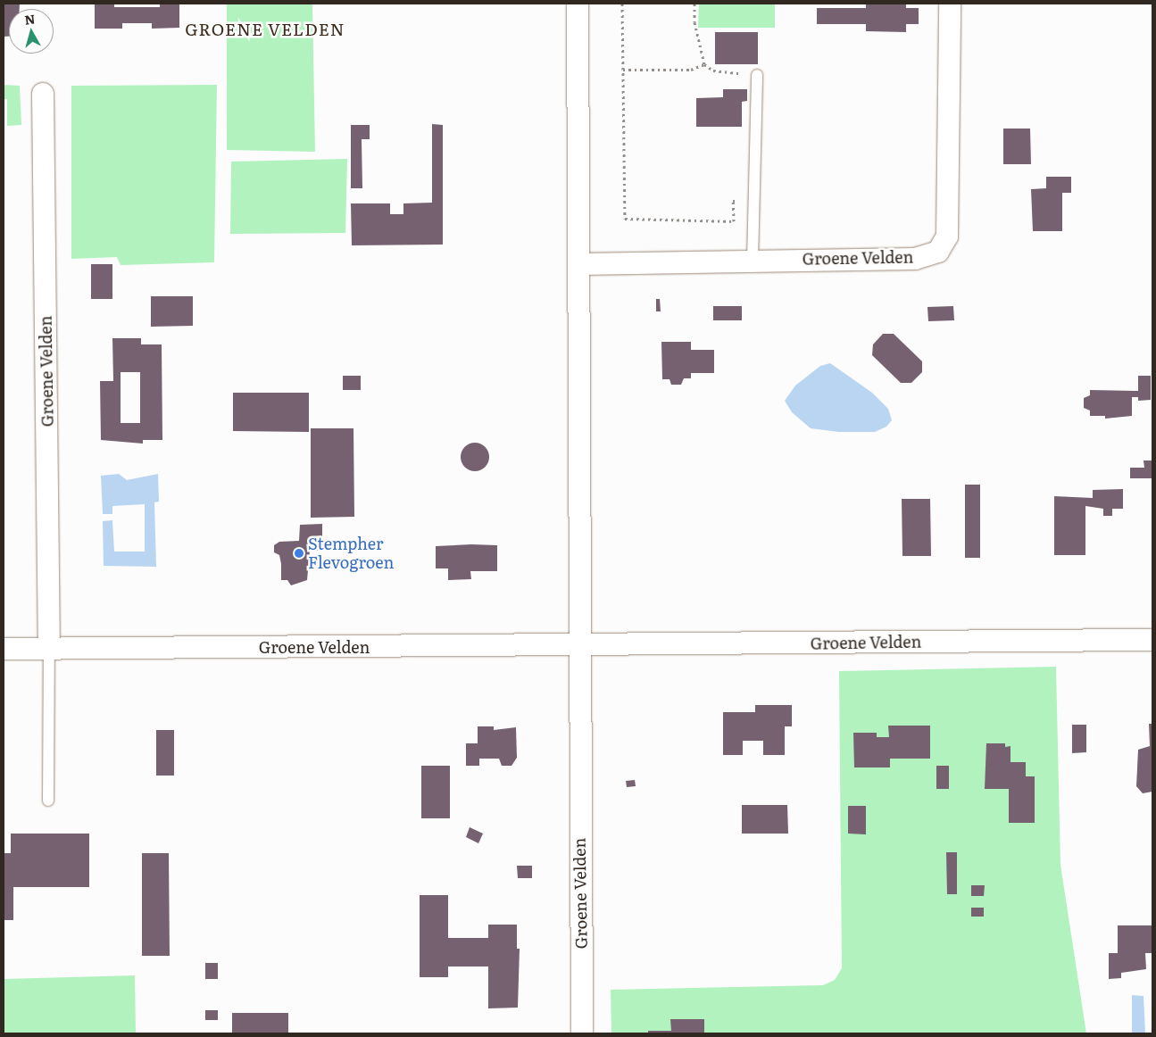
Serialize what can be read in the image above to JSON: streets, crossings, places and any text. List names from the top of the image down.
{
  "streets": {
    "street": ["Groene Velden"]
  },
  "districts": ["GROENE VELDEN"],
  "places": ["Stempher Flevogroen"],
  "north": "top"
}
